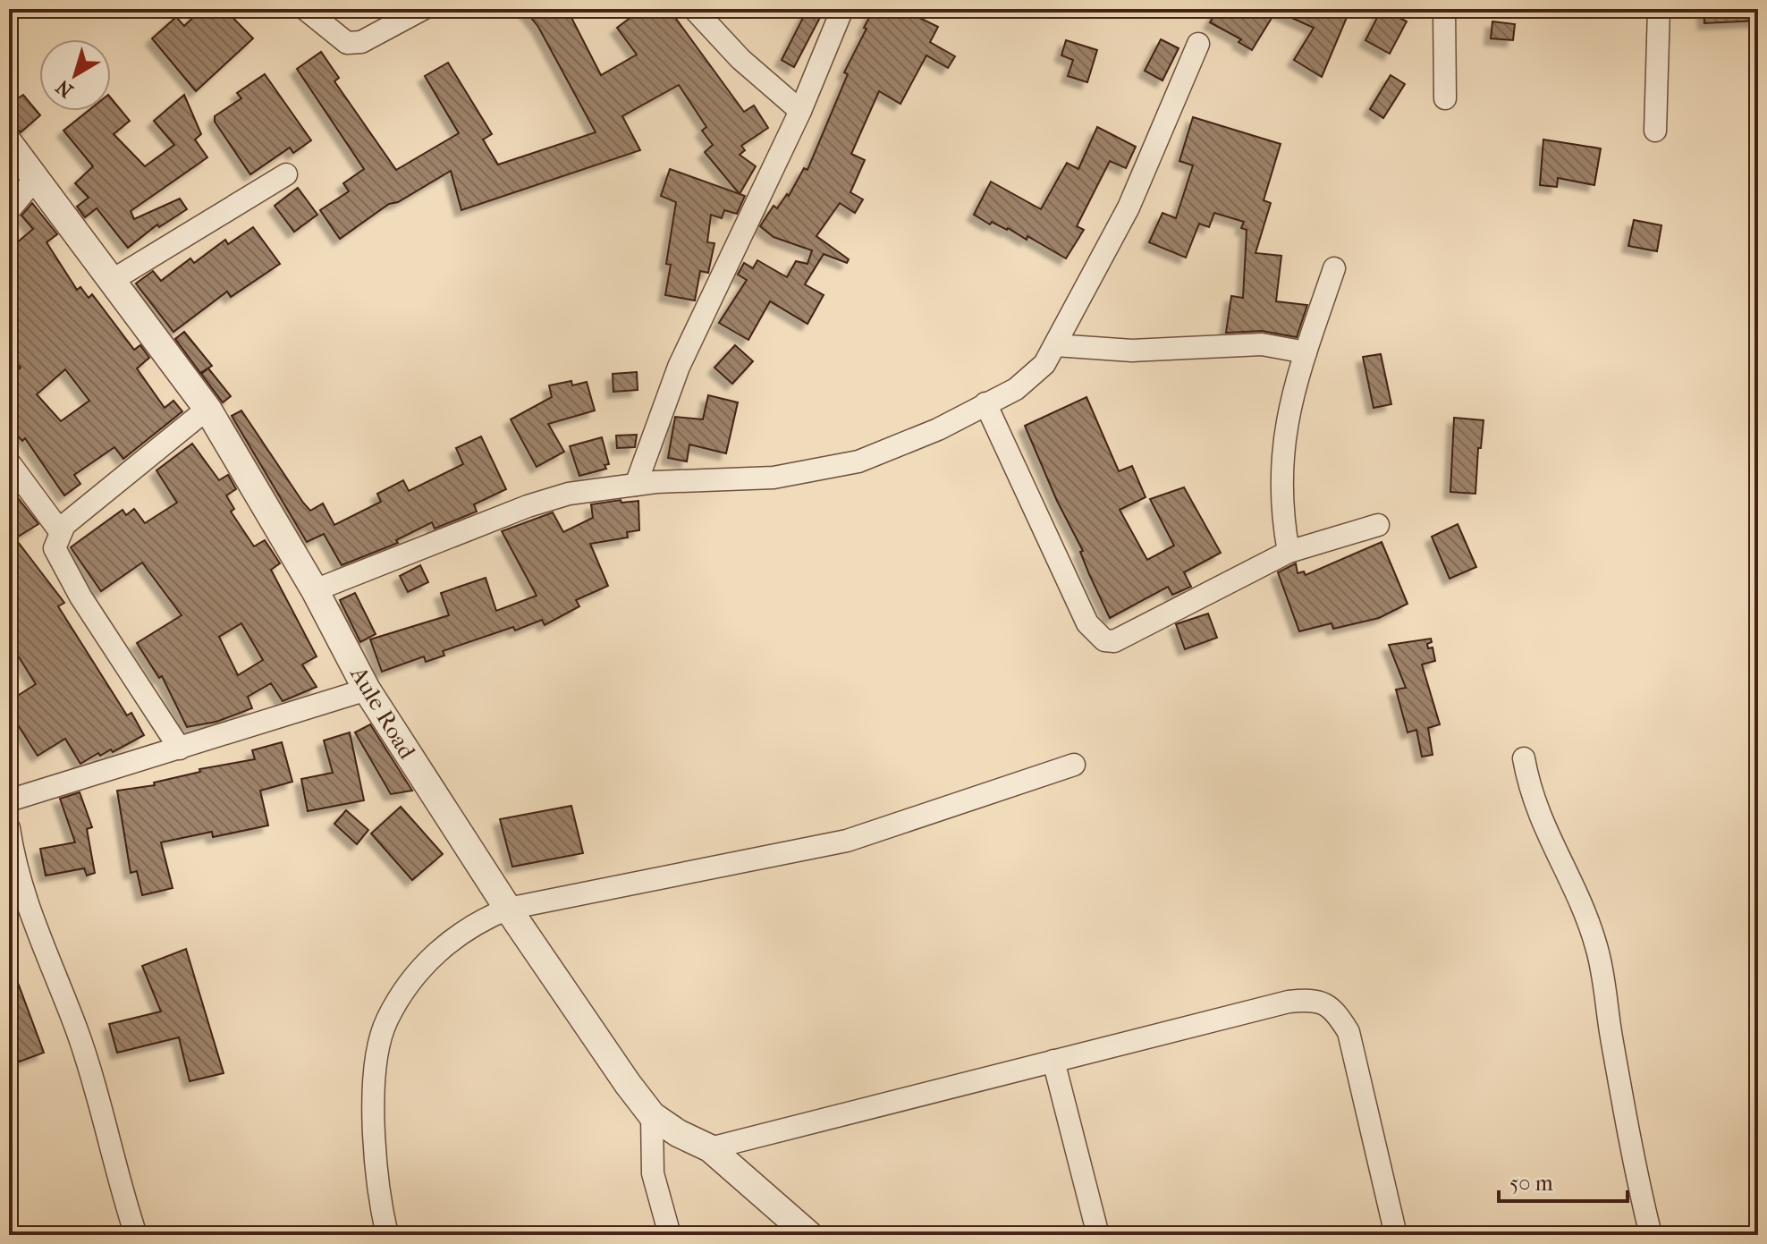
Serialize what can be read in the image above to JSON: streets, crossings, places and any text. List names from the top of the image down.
{
  "streets": {
    "street": ["Aule Road"]
  },
  "scale_bar": "50 m",
  "north": "bottom left"
}
